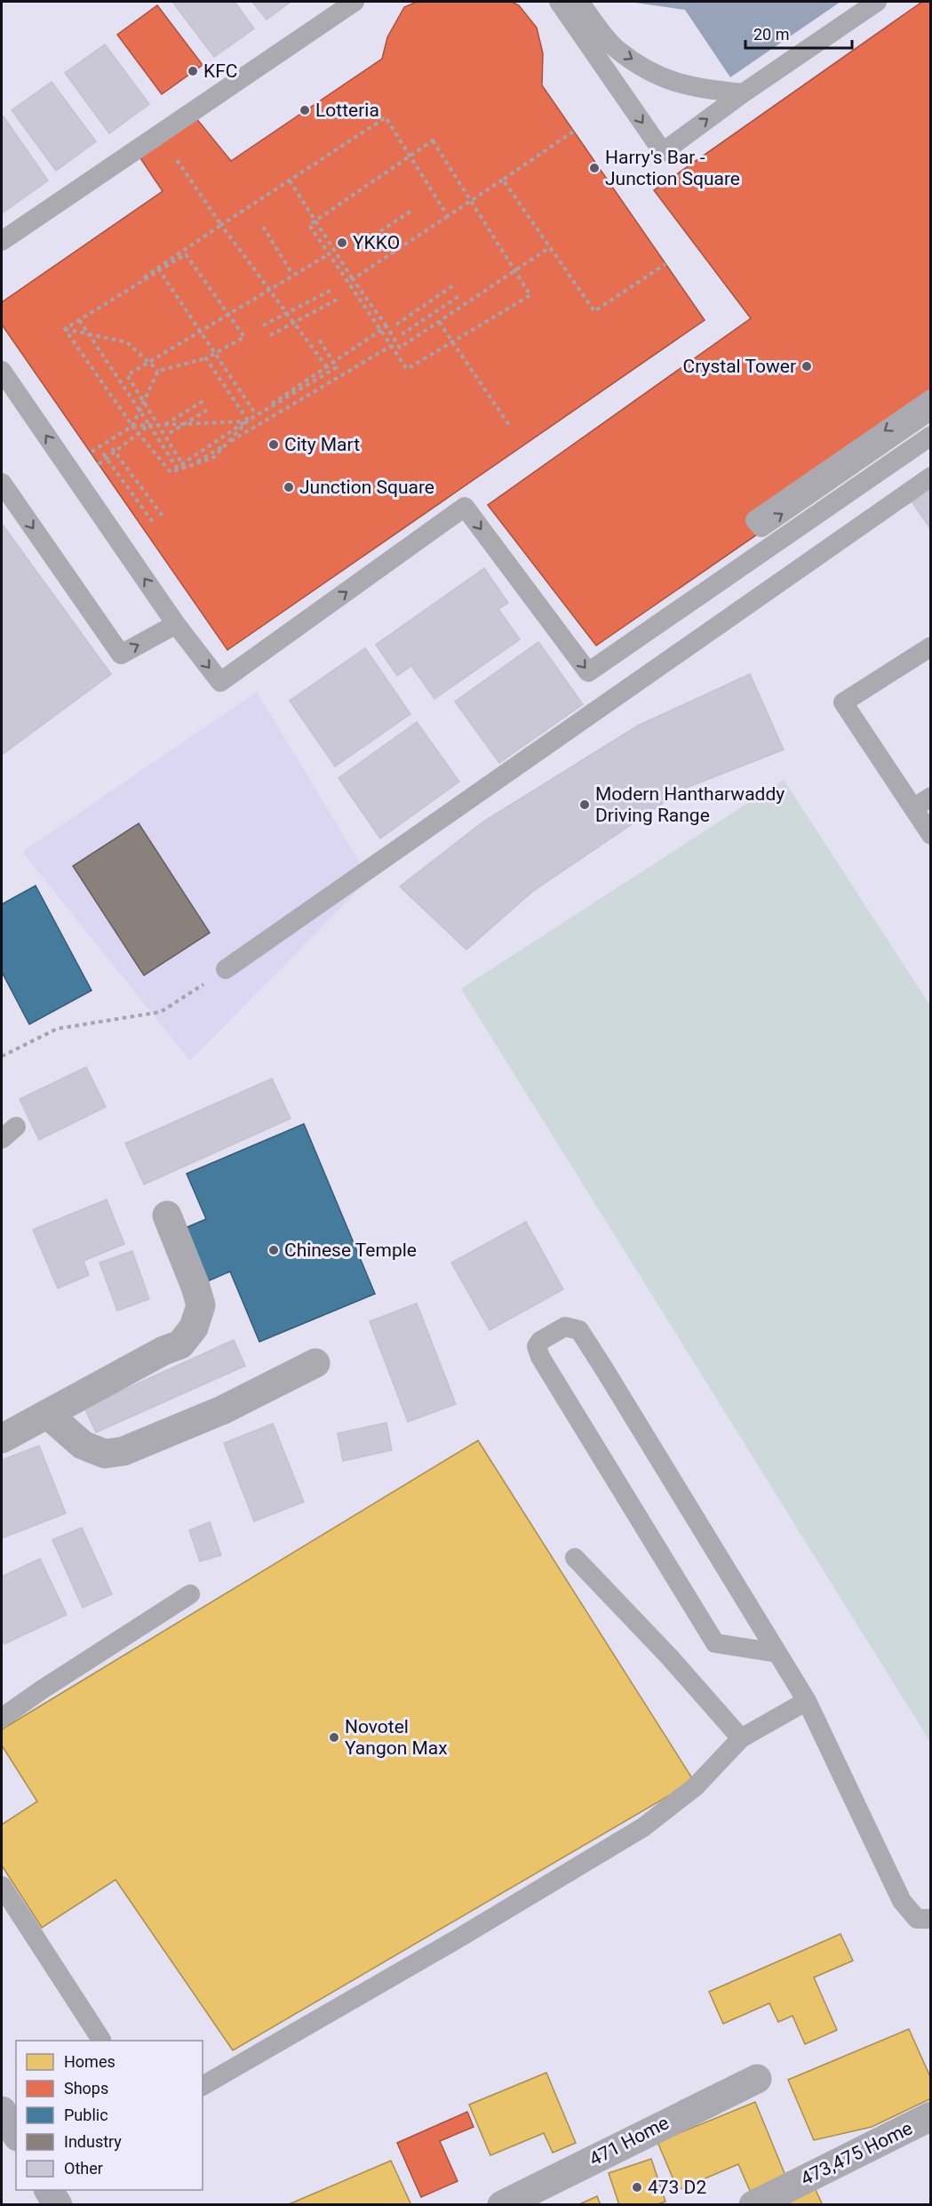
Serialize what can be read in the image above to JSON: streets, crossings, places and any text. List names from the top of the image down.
{
  "streets": {
    "street": ["471 Home", "473,475 Home"]
  },
  "places": [
    "KFC",
    "Lotteria",
    "Harry's Bar - Junction Square",
    "YKKO",
    "Crystal Tower",
    "City Mart",
    "Junction Square",
    "Modern Hantharwaddy Driving Range",
    "Chinese Temple",
    "Novotel Yangon Max",
    "473 D2"
  ],
  "legend": [
    "Homes",
    "Shops",
    "Public",
    "Industry",
    "Other"
  ],
  "scale_bar": "20 m"
}
